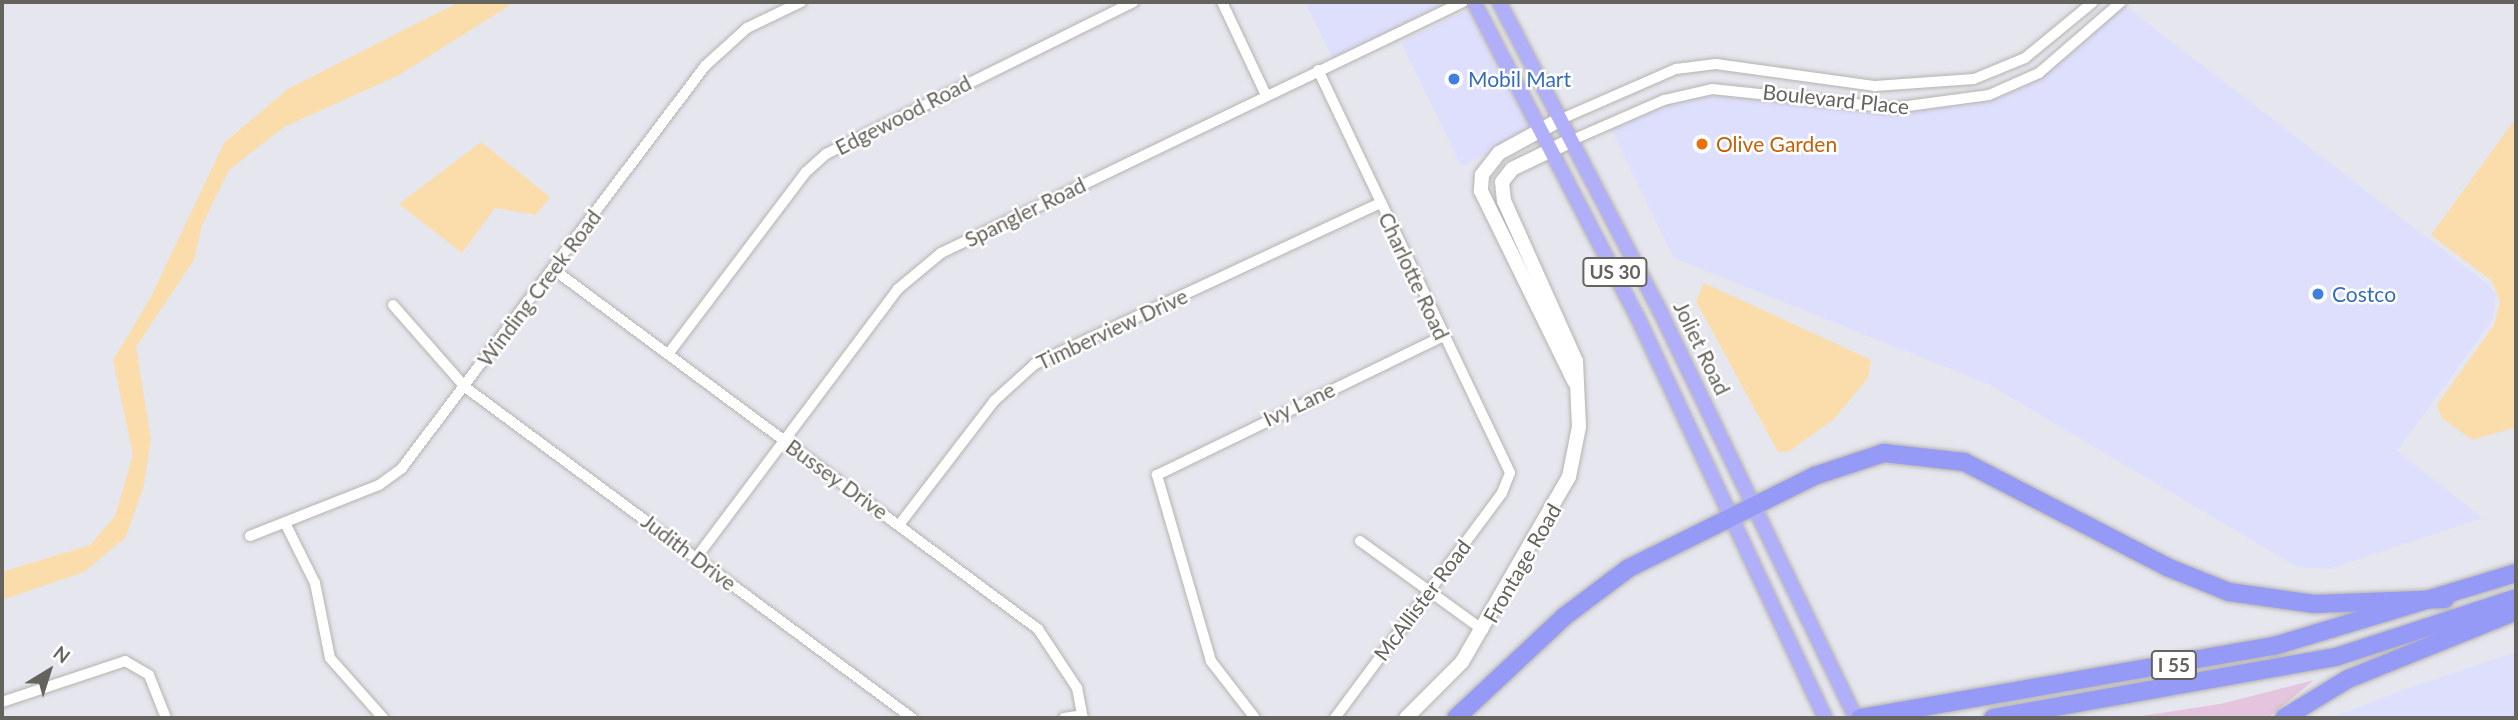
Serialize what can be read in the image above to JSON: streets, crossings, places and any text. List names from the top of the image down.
{
  "streets": {
    "highway": ["I 55"],
    "main road": ["US 30", "Joliet Road"],
    "street": [
      "Boulevard Place",
      "Edgewood Road",
      "Spangler Road",
      "Charlotte Road",
      "Winding Creek Road",
      "Timberview Drive",
      "Ivy Lane",
      "Bussey Drive",
      "Judith Drive",
      "Frontage Road",
      "McAllister Road"
    ]
  },
  "crossings": [
    ["Boulevard Place", "Joliet Road"],
    ["Boulevard Place", "Frontage Road"],
    ["Edgewood Road", "Bussey Drive"],
    ["Spangler Road", "Charlotte Road"],
    ["Spangler Road", "Bussey Drive"],
    ["Spangler Road", "Judith Drive"],
    ["US 30", "Frontage Road"],
    ["Charlotte Road", "Timberview Drive"],
    ["Charlotte Road", "Ivy Lane"],
    ["Charlotte Road", "McAllister Road"],
    ["Winding Creek Road", "Bussey Drive"],
    ["Winding Creek Road", "Judith Drive"],
    ["Timberview Drive", "Bussey Drive"],
    ["Joliet Road", "Frontage Road"],
    ["Joliet Road", "I 55"]
  ],
  "places": ["Mobil Mart", "Olive Garden", "Costco"],
  "north": "top right"
}
